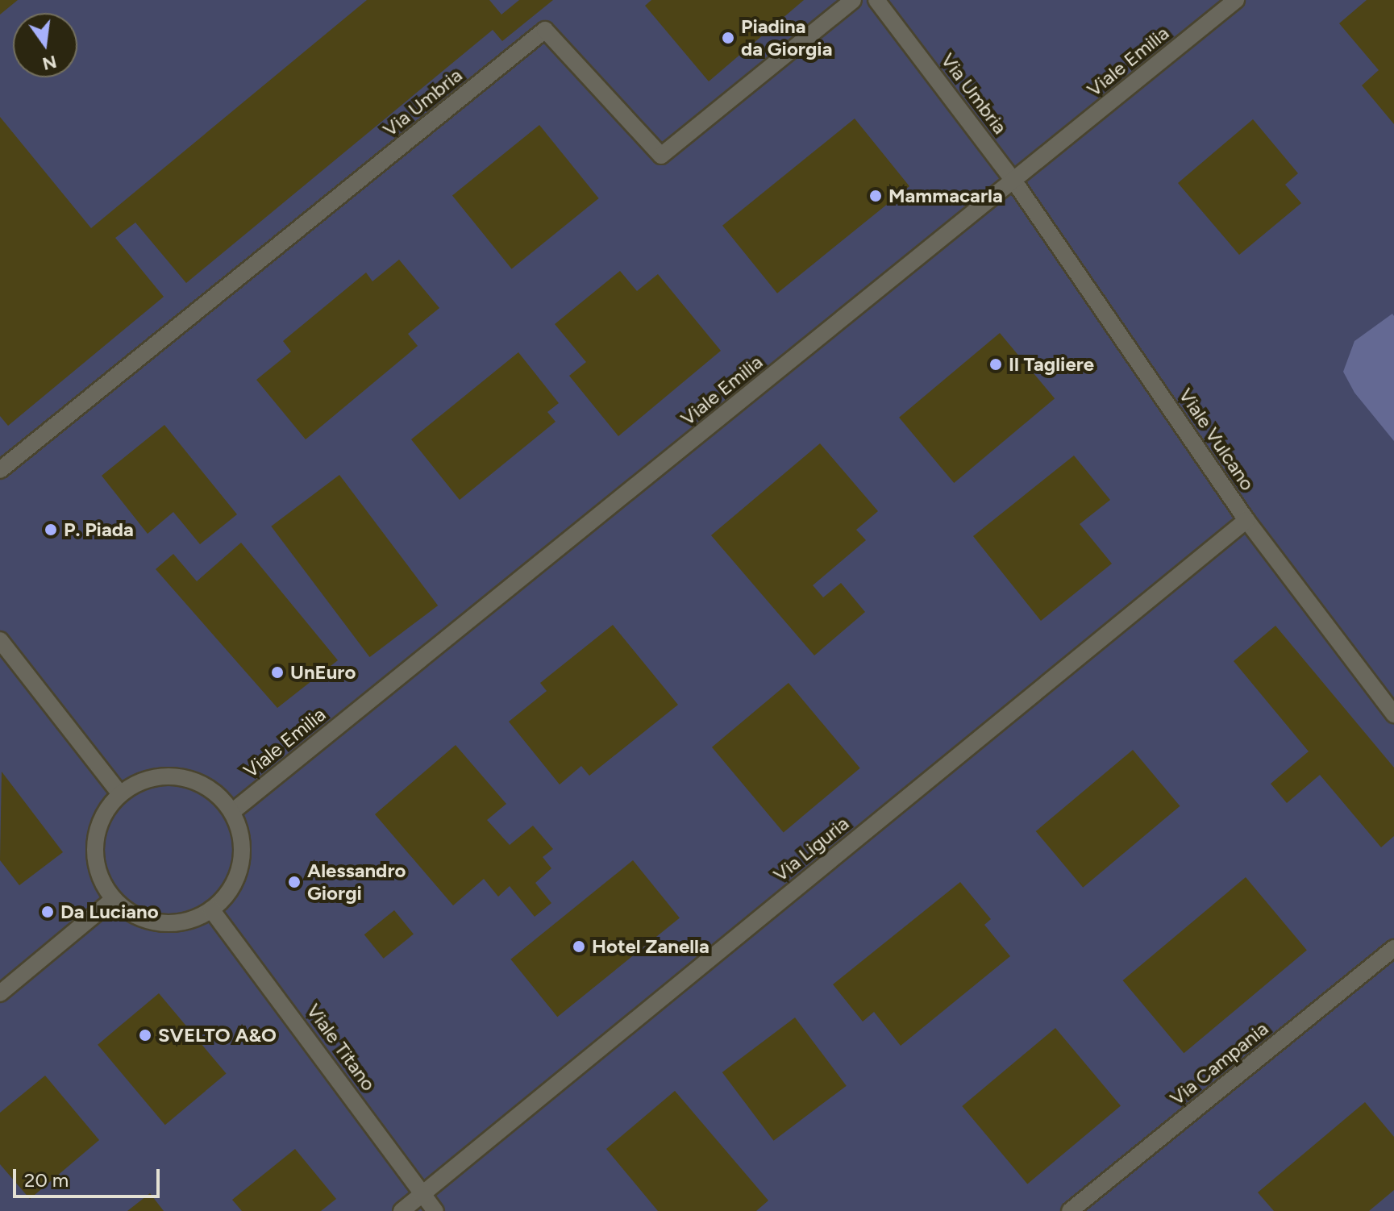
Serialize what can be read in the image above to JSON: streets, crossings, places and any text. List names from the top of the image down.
{
  "streets": {
    "street": [
      "Viale Emilia",
      "Via Umbria",
      "Viale Vulcano",
      "Via Liguria",
      "Viale Titano",
      "Via Campania"
    ]
  },
  "crossings": [
    ["Viale Emilia", "Via Umbria"],
    ["Viale Emilia", "Viale Vulcano"],
    ["Viale Emilia", "Viale Titano"],
    ["Via Umbria", "Viale Vulcano"],
    ["Viale Vulcano", "Via Liguria"],
    ["Via Liguria", "Viale Titano"]
  ],
  "places": [
    "Piadina da Giorgia",
    "Mammacarla",
    "Il Tagliere",
    "P. Piada",
    "UnEuro",
    "Alessandro Giorgi",
    "Da Luciano",
    "Hotel Zanella",
    "SVELTO A&O"
  ],
  "scale_bar": "20 m",
  "north": "bottom"
}
